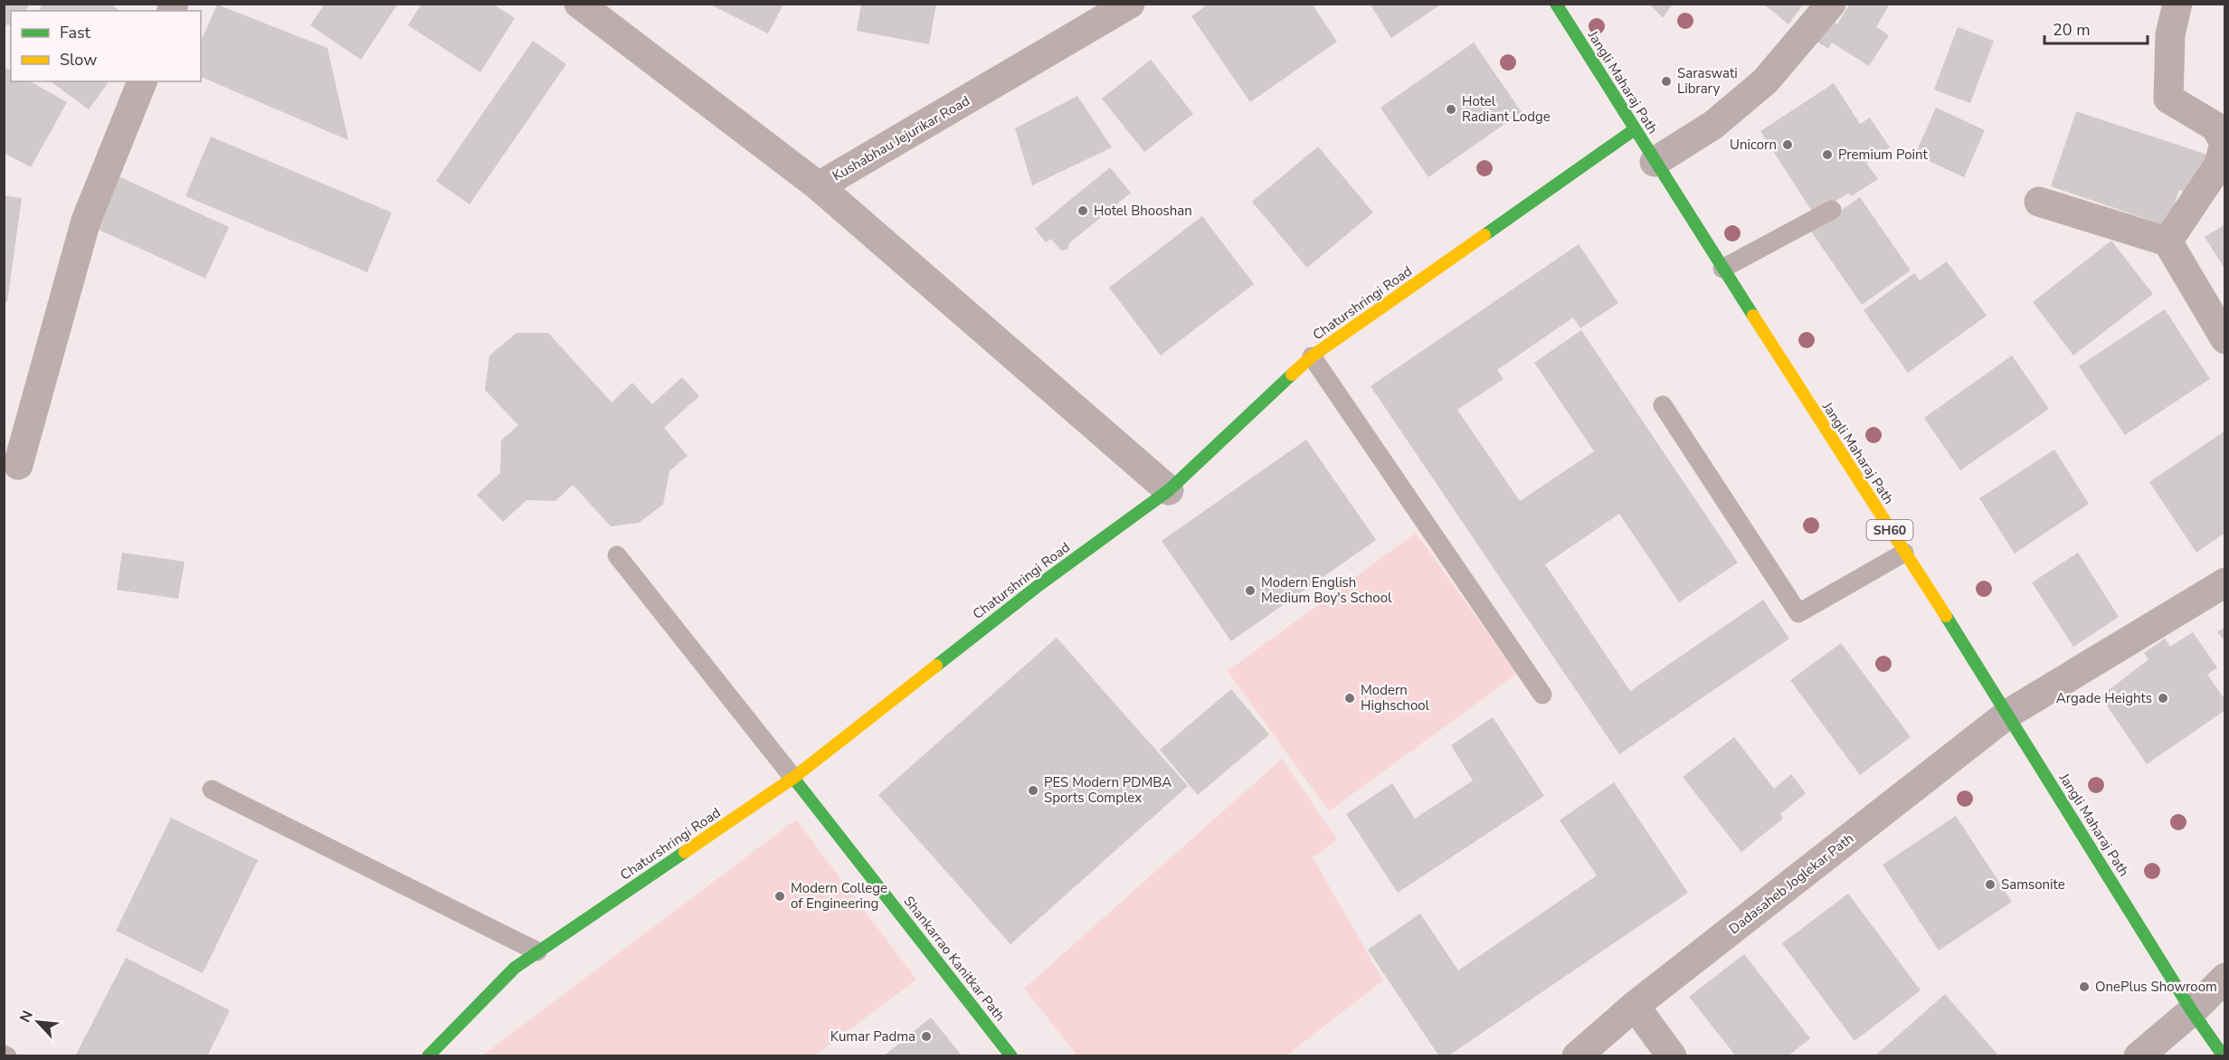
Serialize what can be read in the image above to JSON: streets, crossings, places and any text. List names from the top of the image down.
{
  "streets": {
    "street": [
      "Jangli Maharaj Path",
      "Kushabhau Jejurikar Road",
      "Chaturshringi Road",
      "SH60",
      "Dadasaheb Joglekar Path",
      "Shankarrao Kanitkar Path"
    ]
  },
  "crossings": [
    ["Jangli Maharaj Path", "Chaturshringi Road"],
    ["Jangli Maharaj Path", "Dadasaheb Joglekar Path"],
    ["Chaturshringi Road", "Shankarrao Kanitkar Path"]
  ],
  "places": [
    "Saraswati Library",
    "Hotel Radiant Lodge",
    "Unicorn",
    "Premium Point",
    "Hotel Bhooshan",
    "Modern English Medium Boy's School",
    "Modern Highschool",
    "Argade Heights",
    "PES Modern PDMBA Sports Complex",
    "Samsonite",
    "Modern College of Engineering",
    "OnePlus Showroom",
    "Kumar Padma"
  ],
  "legend": ["Fast", "Slow"],
  "scale_bar": "20 m",
  "north": "top left"
}
